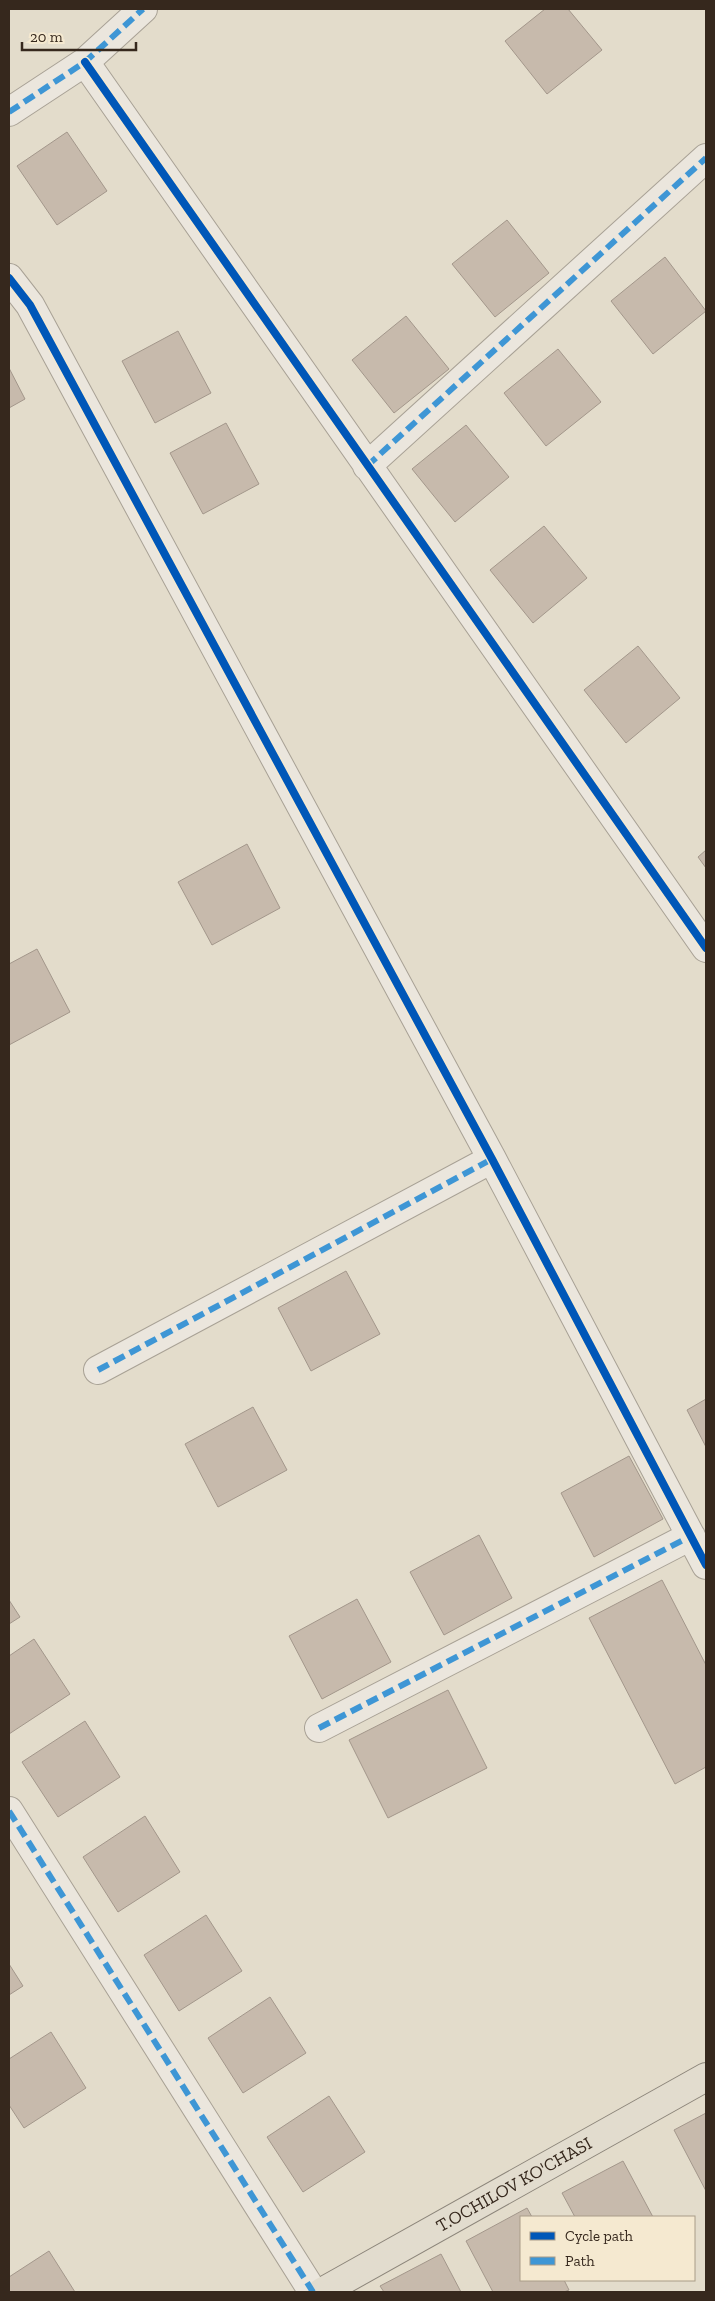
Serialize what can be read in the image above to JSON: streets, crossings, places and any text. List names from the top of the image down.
{
  "streets": {
    "main road": ["T.OCHILOV KO'CHASI"]
  },
  "legend": ["Cycle path", "Path"],
  "scale_bar": "20 m"
}
